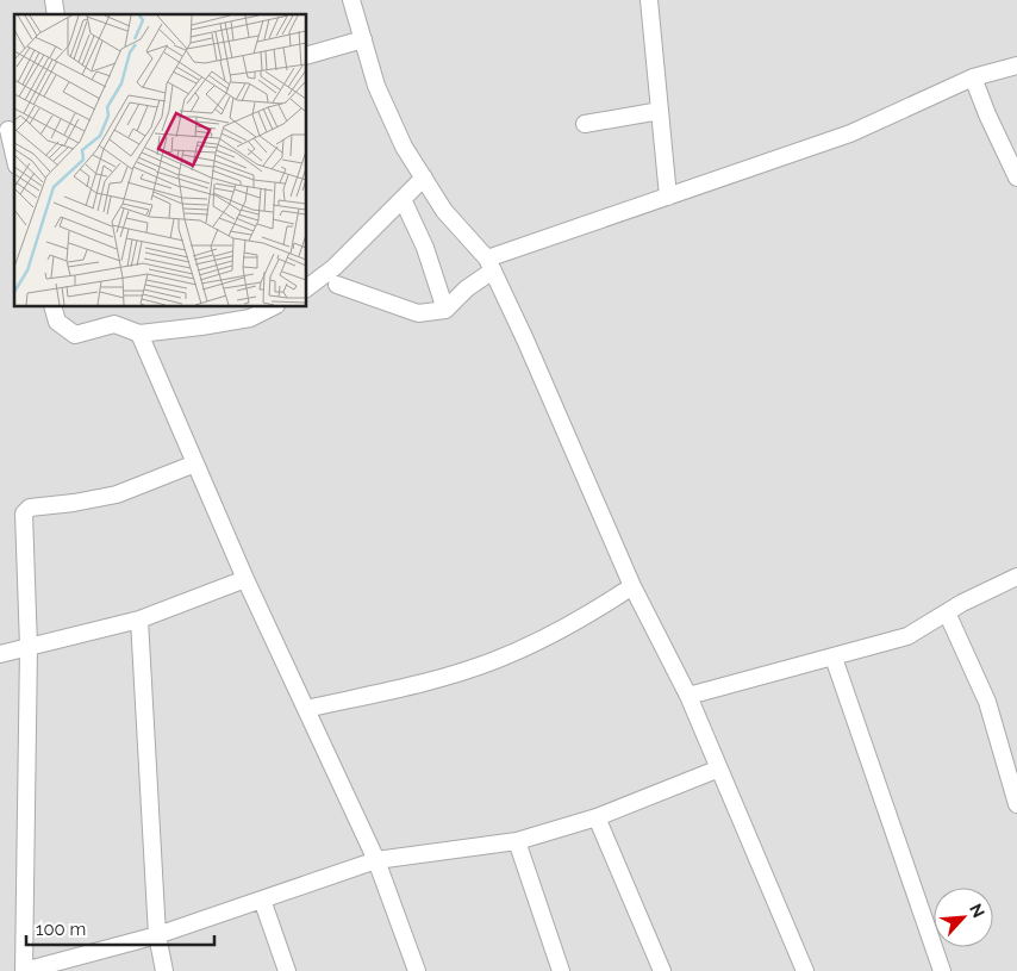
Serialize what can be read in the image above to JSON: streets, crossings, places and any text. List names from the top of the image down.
{
  "scale_bar": "100 m",
  "north": "top right"
}
